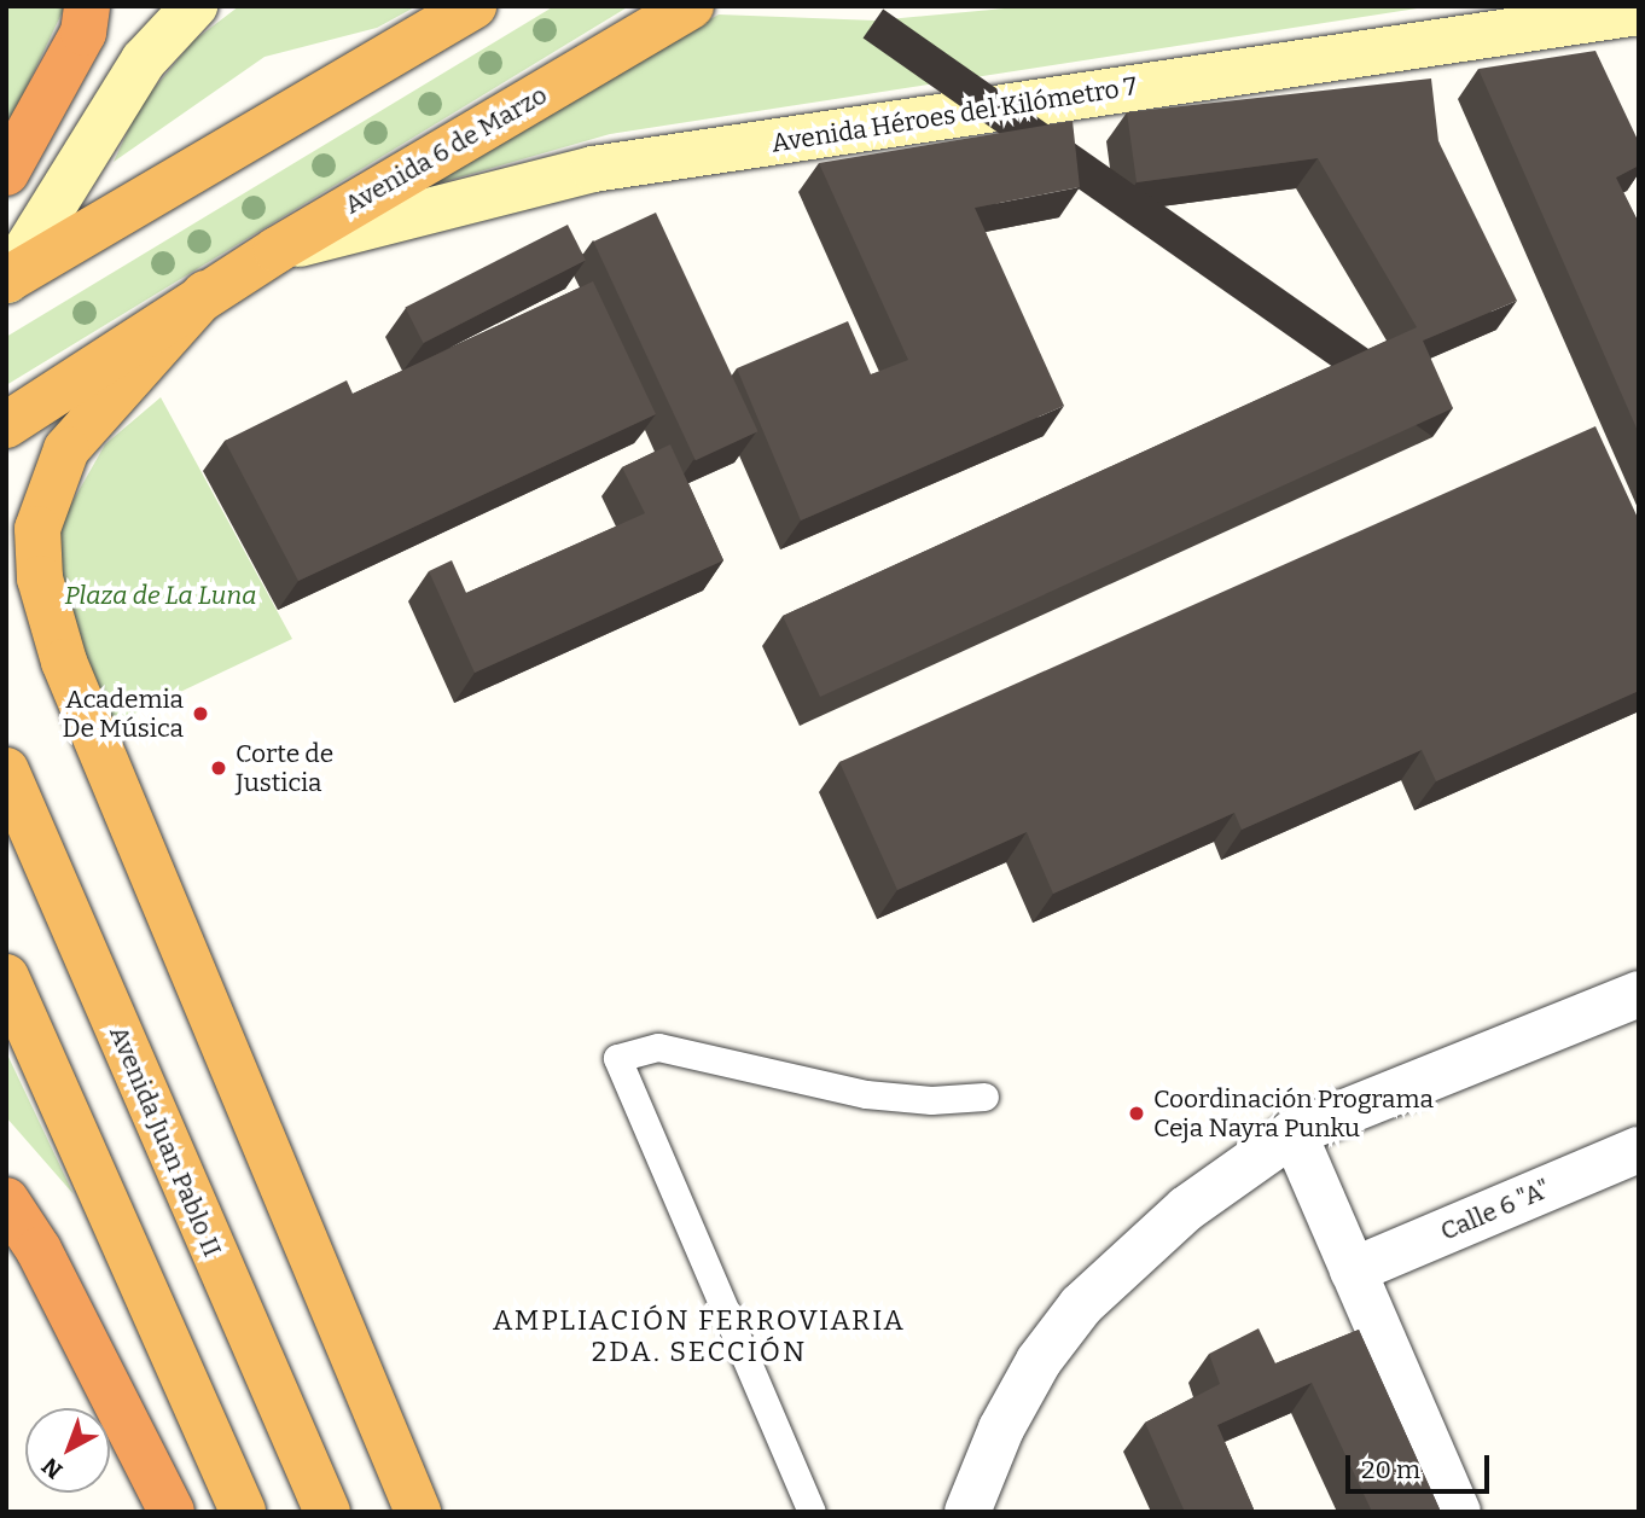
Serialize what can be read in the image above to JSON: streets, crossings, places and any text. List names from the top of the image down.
{
  "streets": {
    "highway": ["Avenida 6 de Marzo", "Avenida Juan Pablo II"],
    "main road": ["Avenida Héroes del Kilómetro 7"],
    "street": ["Calle 6 \"A\""]
  },
  "crossings": [
    ["Avenida Héroes del Kilómetro 7", "Avenida 6 de Marzo"]
  ],
  "districts": ["AMPLIACIÓN FERROVIARIA 2DA. SECCIÓN"],
  "parks": ["Plaza de La Luna"],
  "places": ["Academia De Música", "Corte de Justicia", "Coordinación Programa Ceja Nayra Punku"],
  "scale_bar": "20 m",
  "north": "bottom left"
}
